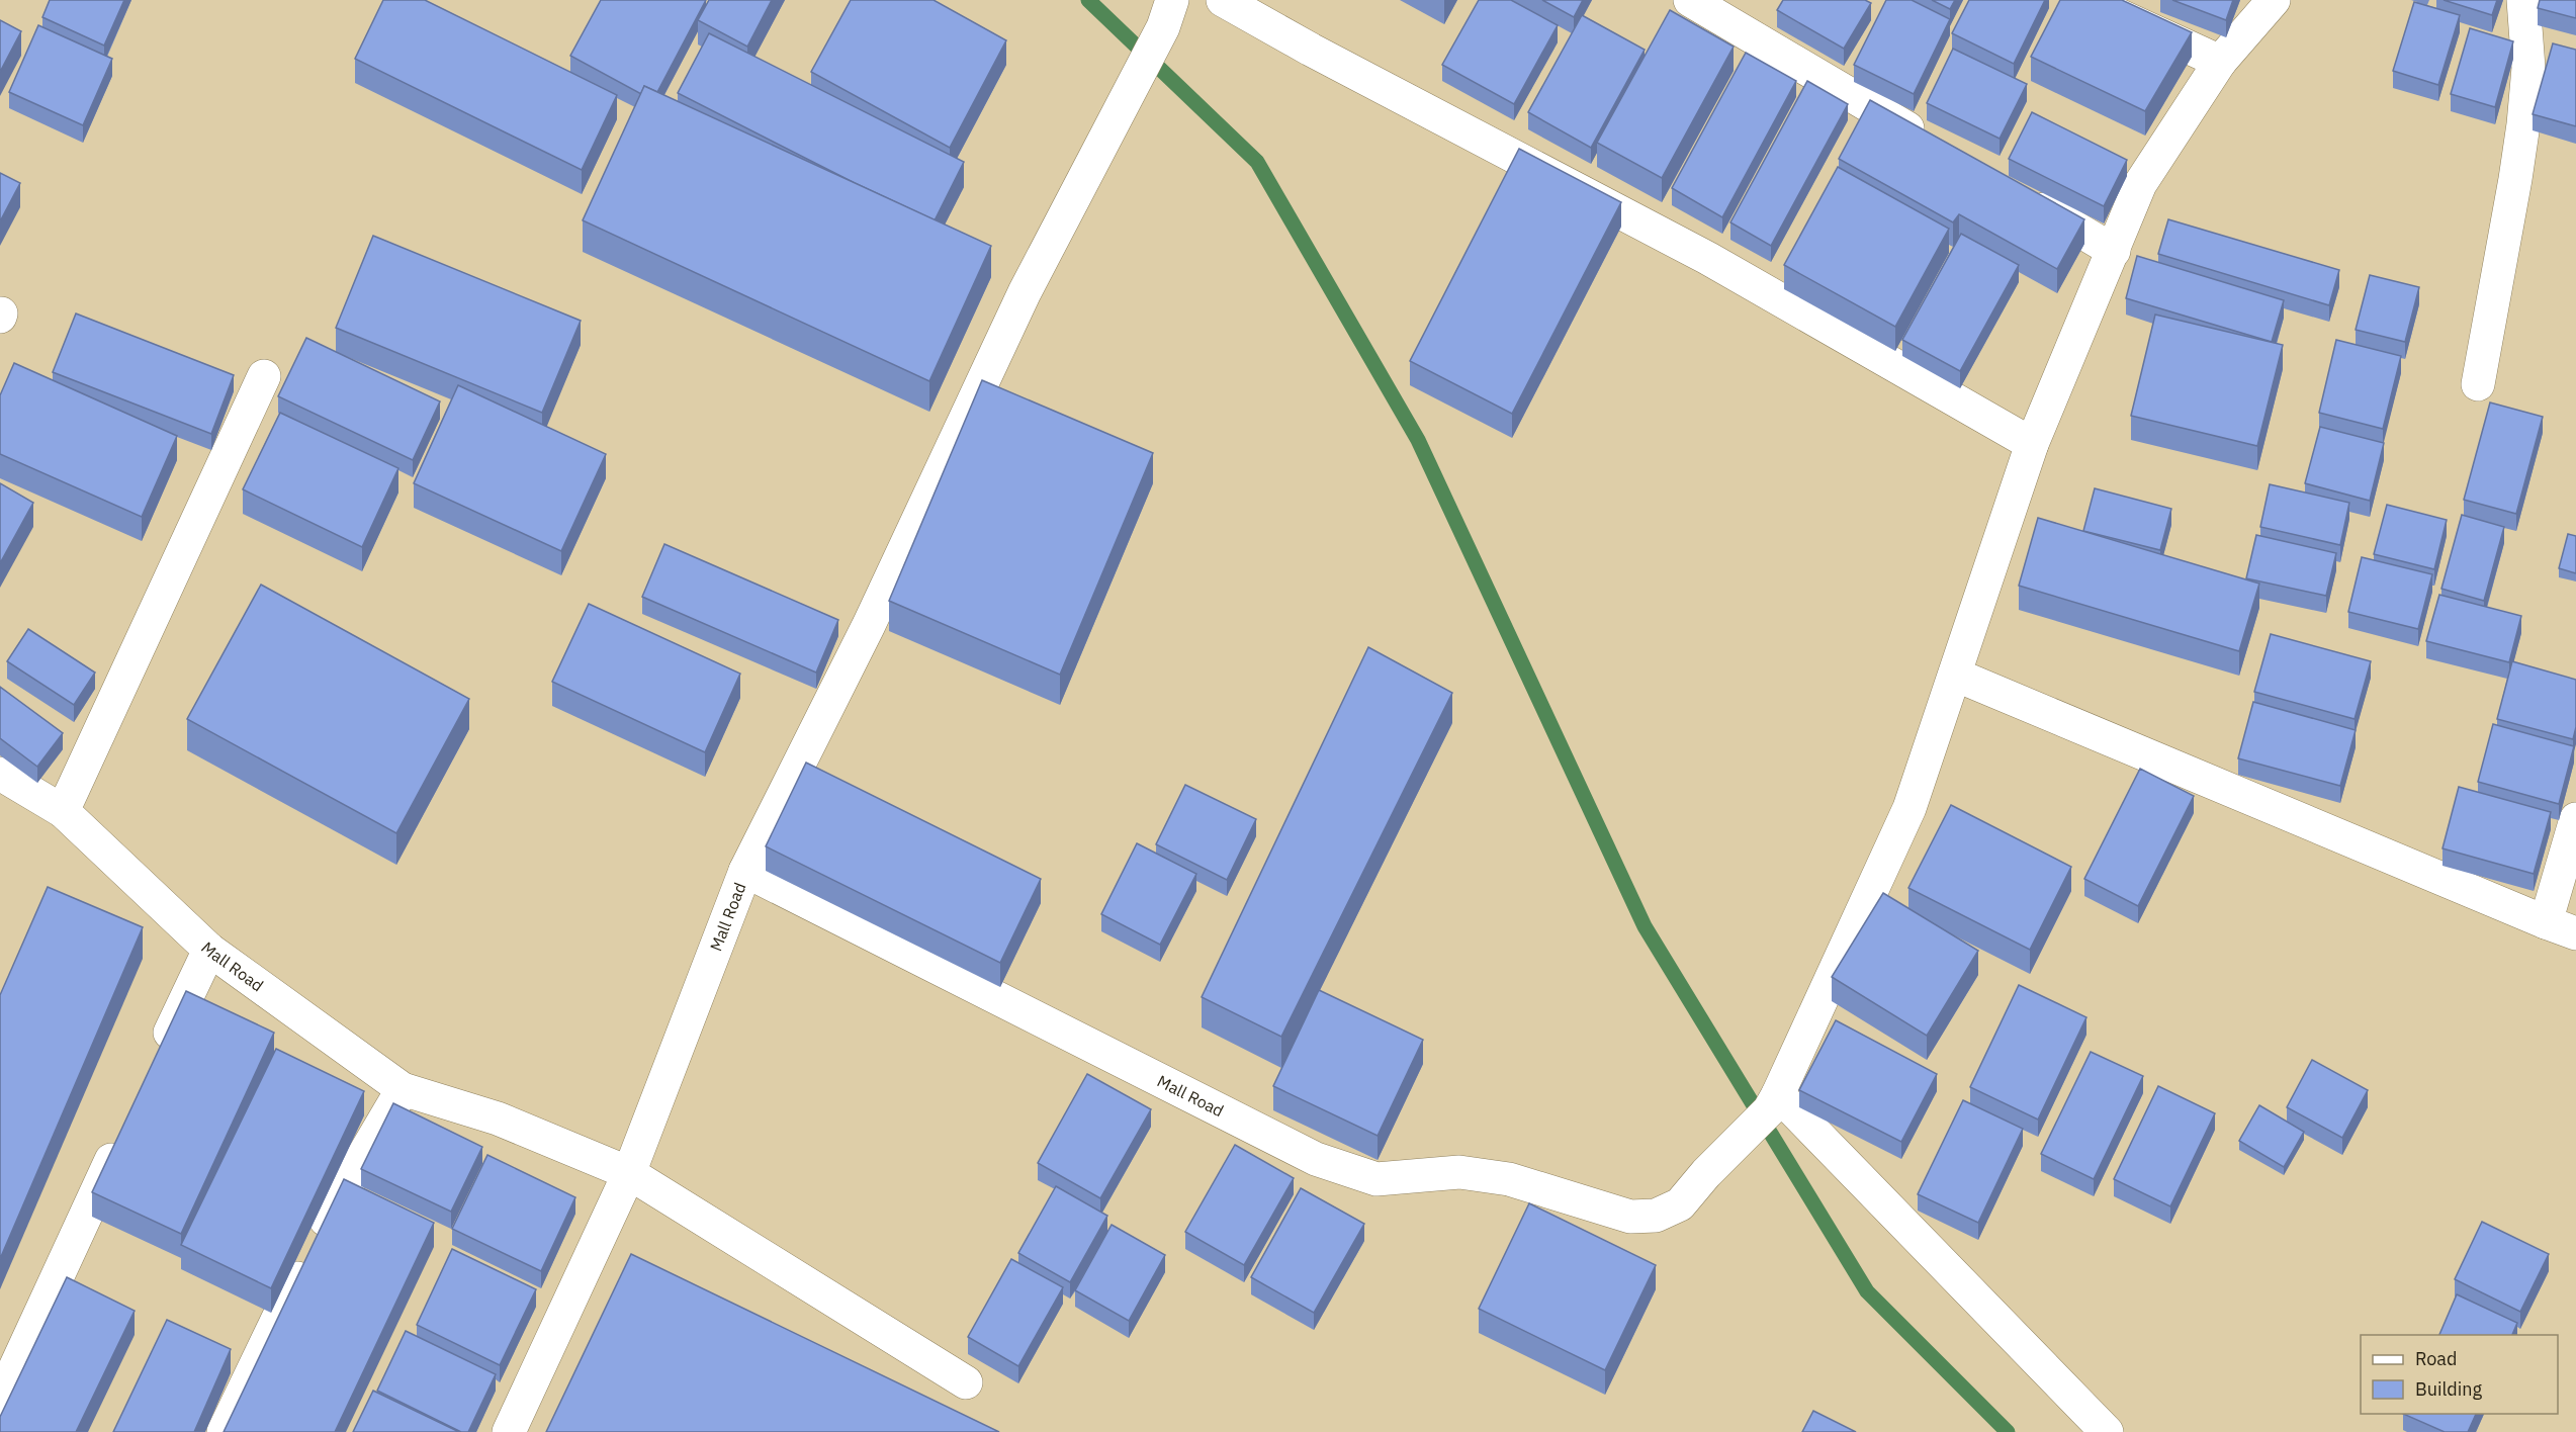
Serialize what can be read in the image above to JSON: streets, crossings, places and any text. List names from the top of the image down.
{
  "streets": {
    "street": ["Mall Road"]
  },
  "legend": ["Road", "Building"]
}
